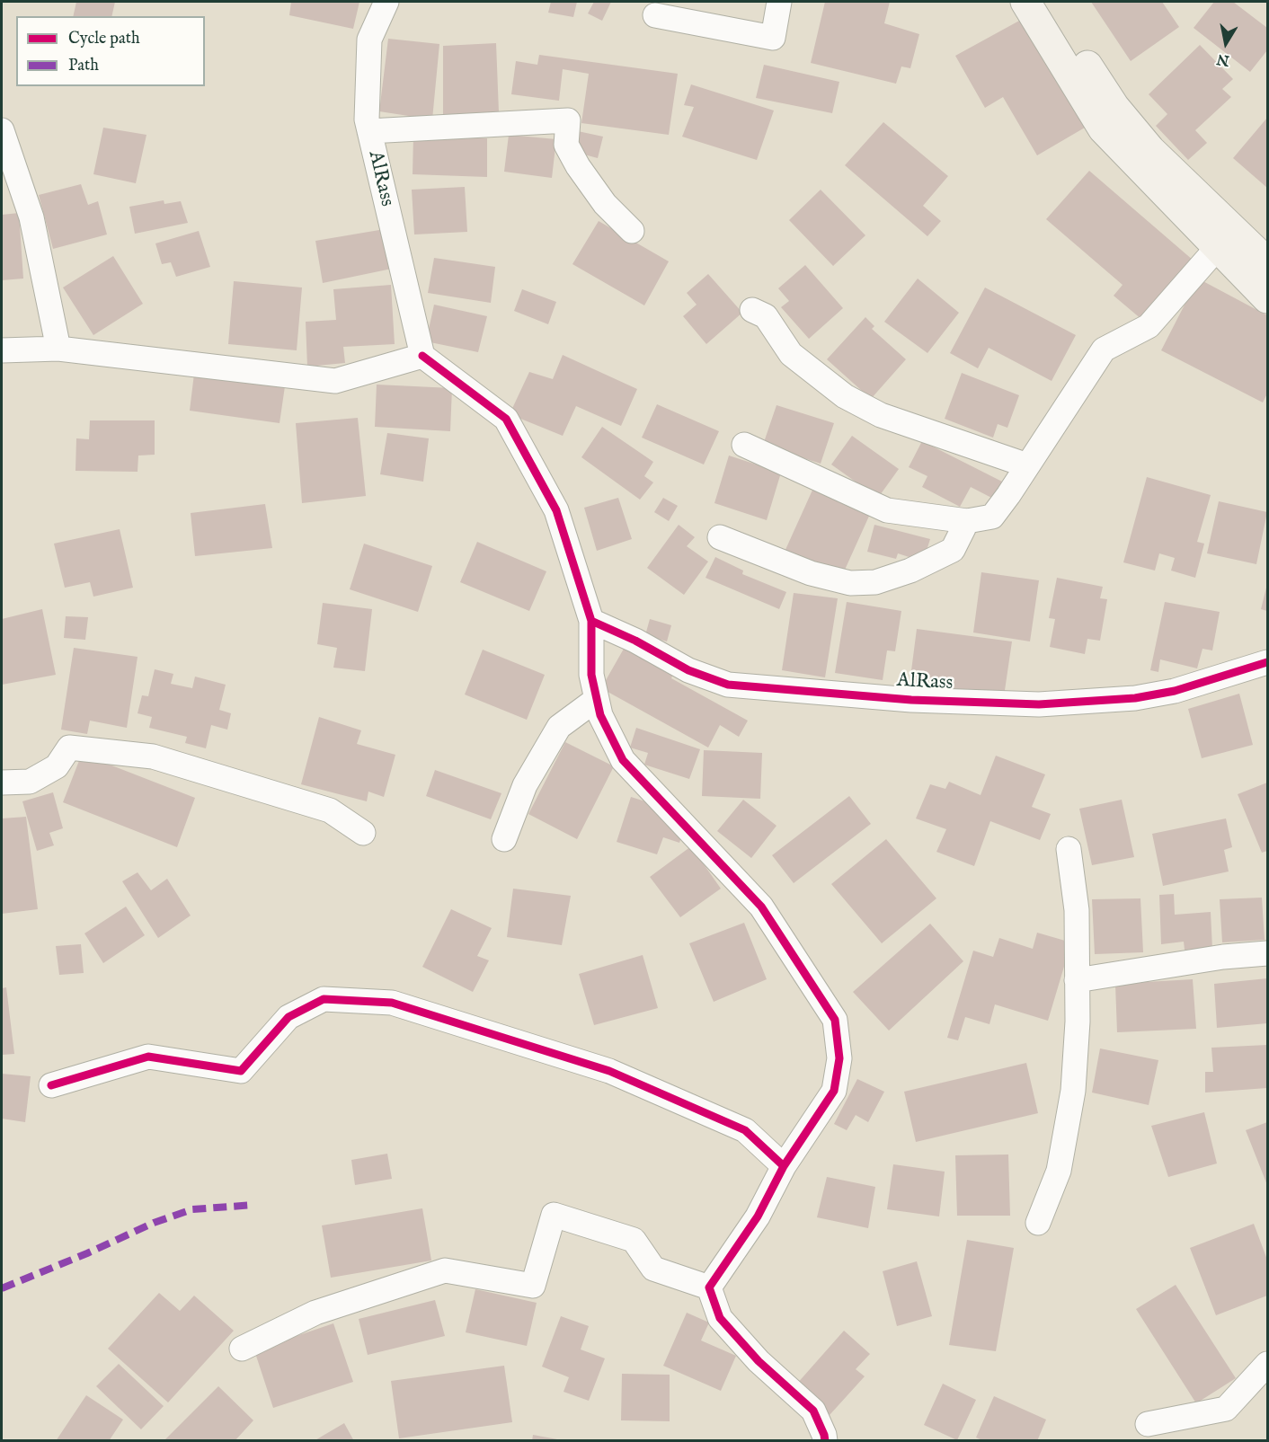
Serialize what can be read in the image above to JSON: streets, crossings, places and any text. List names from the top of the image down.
{
  "streets": {
    "street": ["AlRass"]
  },
  "legend": ["Cycle path", "Path"],
  "north": "bottom"
}
